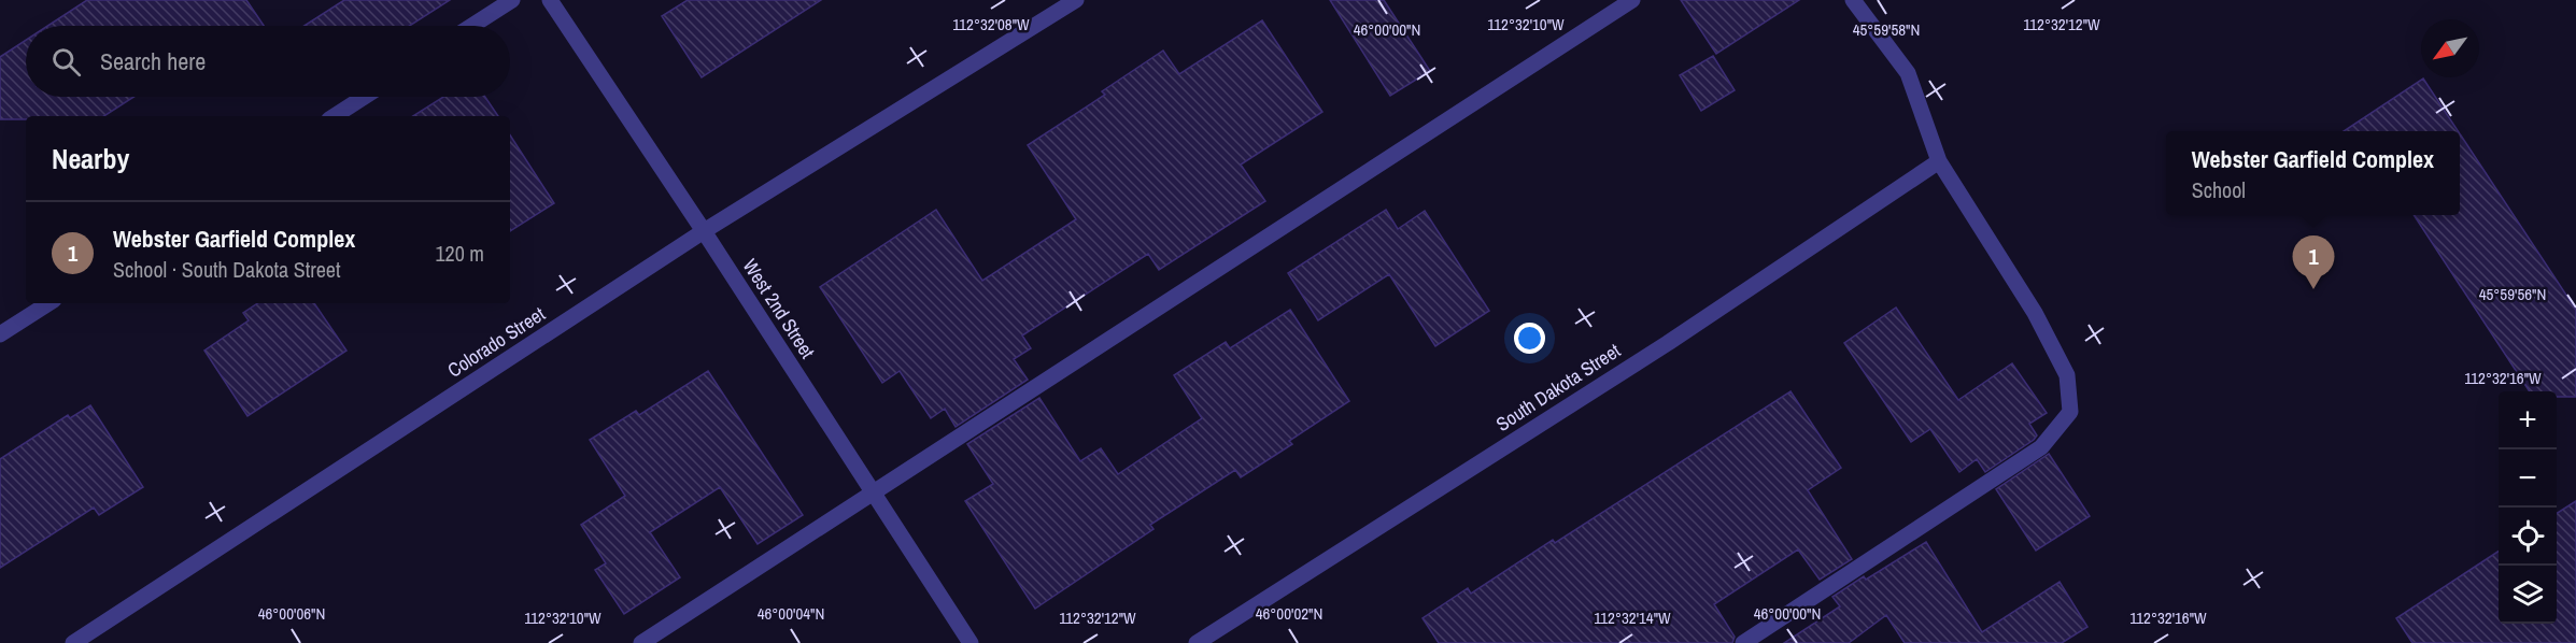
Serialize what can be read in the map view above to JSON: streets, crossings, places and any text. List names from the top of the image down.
{
  "streets": {
    "street": ["West 2nd Street", "Colorado Street", "South Dakota Street"]
  },
  "crossings": [
    ["West 2nd Street", "Colorado Street"]
  ],
  "north": "bottom left",
  "page": {
    "search": "Search here",
    "heading": "Nearby",
    "popup": ["Webster Garfield Complex", "School"],
    "list": [
      {
        "mark": "1",
        "name": "Webster Garfield Complex",
        "note": "School · South Dakota Street",
        "value": "120 m"
      }
    ],
    "pins": "1",
    "map_buttons": ["+", "−"]
  },
  "coordinates": [
    "112°32'08\"W",
    "112°32'10\"W",
    "112°32'12\"W",
    "46°00'00\"N",
    "45°59'58\"N",
    "45°59'56\"N",
    "112°32'16\"W",
    "46°00'06\"N",
    "46°00'04\"N",
    "46°00'02\"N",
    "112°32'14\"W"
  ]
}
